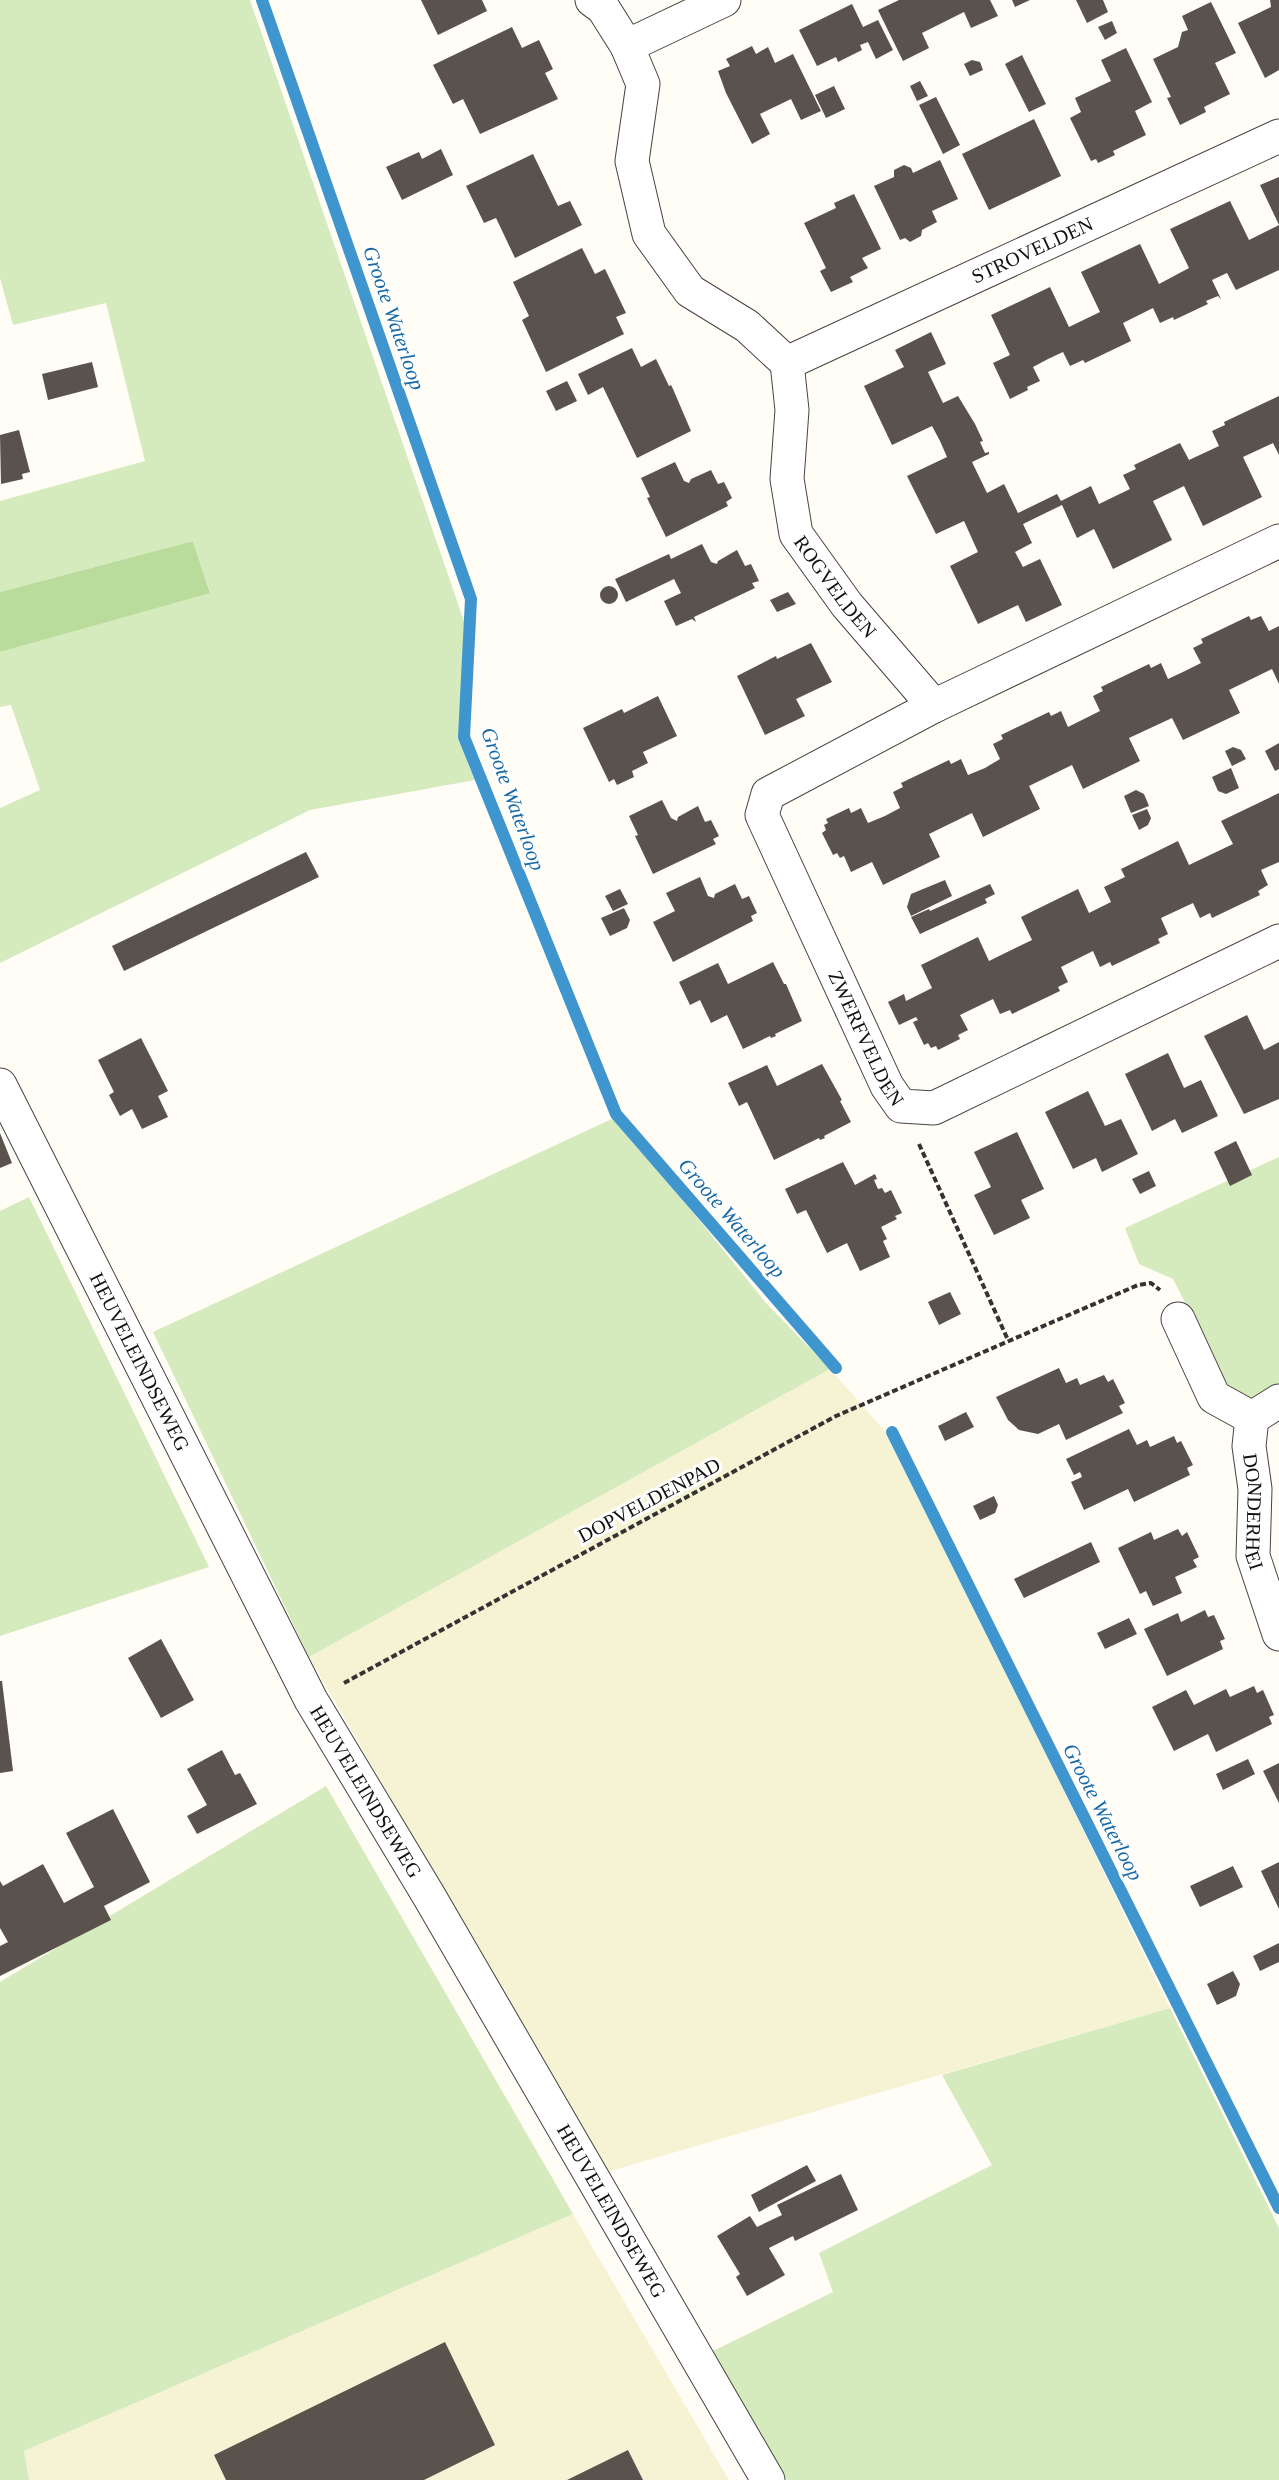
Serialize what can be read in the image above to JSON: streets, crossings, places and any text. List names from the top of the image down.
{
  "streets": {
    "street": [
      "STROVELDEN",
      "ROGVELDEN",
      "ZWERFVELDEN",
      "HEUVELEINDSEWEG",
      "DONDERHEI"
    ],
    "path": ["DOPVELDENPAD"]
  },
  "crossings": [
    ["STROVELDEN", "ROGVELDEN"],
    ["ROGVELDEN", "ZWERFVELDEN"],
    ["HEUVELEINDSEWEG", "DOPVELDENPAD"]
  ],
  "water": ["Groote Waterloop"]
}
